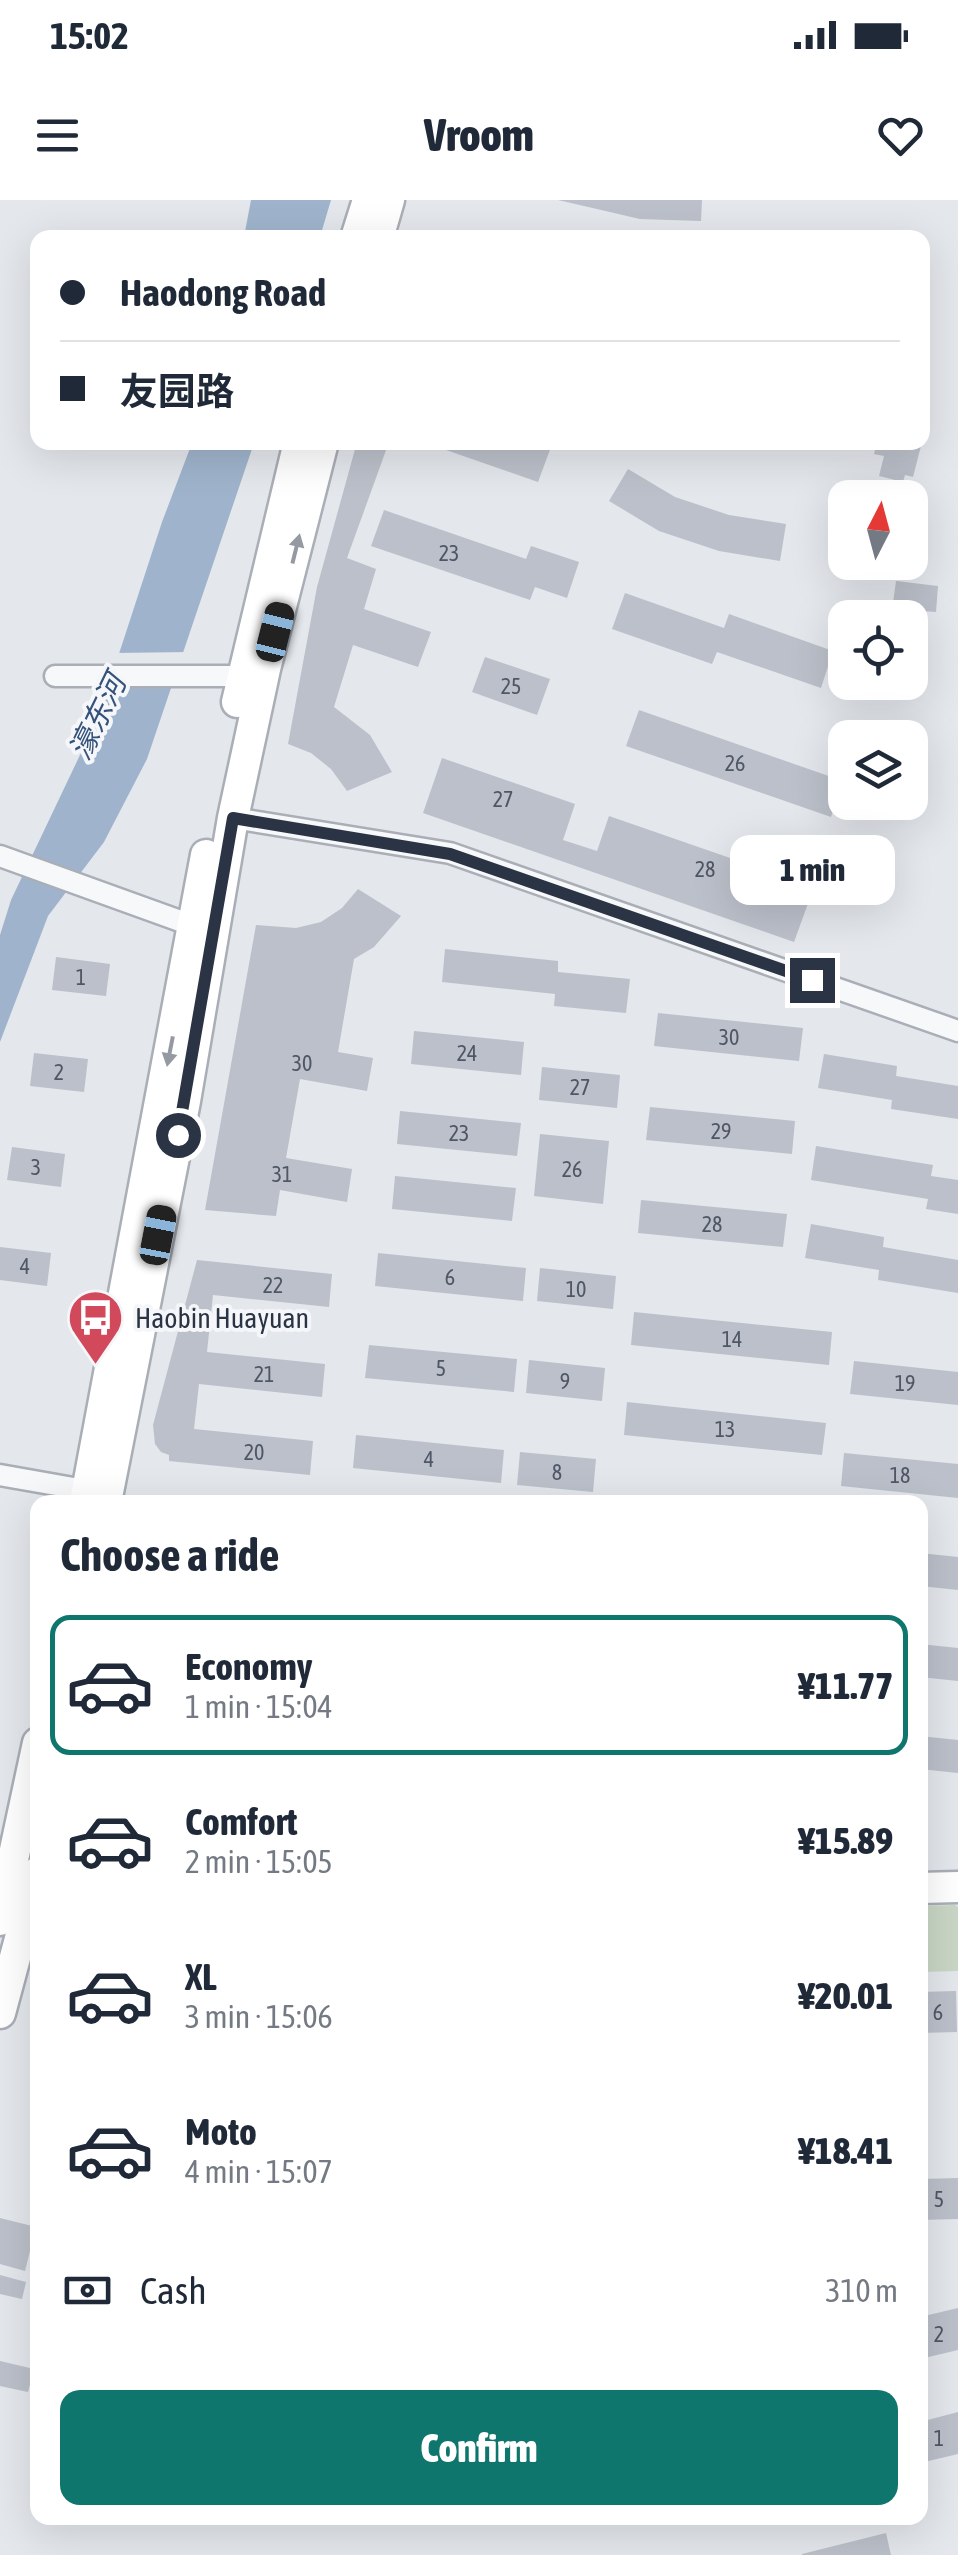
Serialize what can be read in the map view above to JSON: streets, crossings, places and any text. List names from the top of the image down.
{
  "water": ["濠东河"],
  "places": {
    "bus stop": ["Haobin Huayuan"]
  },
  "house_numbers": [
    "23",
    "25",
    "26",
    "27",
    "28",
    "1",
    "30",
    "24",
    "30",
    "2",
    "27",
    "29",
    "23",
    "3",
    "26",
    "31",
    "28",
    "4",
    "6",
    "22",
    "10",
    "14",
    "5",
    "21",
    "9",
    "19",
    "13",
    "20",
    "4",
    "8",
    "18",
    "6",
    "5",
    "2",
    "1"
  ],
  "north": "top",
  "page": {
    "status": "15:02",
    "header": "Vroom",
    "banner": ["Haodong Road", "友园路"],
    "bubble": "1 min",
    "heading": "Choose a ride",
    "list": [
      {
        "name": "Economy",
        "note": "1 min · 15:04",
        "value": "¥11.77"
      },
      {
        "name": "Comfort",
        "note": "2 min · 15:05",
        "value": "¥15.89"
      },
      {
        "name": "XL",
        "note": "3 min · 15:06",
        "value": "¥20.01"
      },
      {
        "name": "Moto",
        "note": "4 min · 15:07",
        "value": "¥18.41"
      }
    ],
    "pay": ["Cash", "310 m"],
    "buttons": "Confirm"
  }
}
